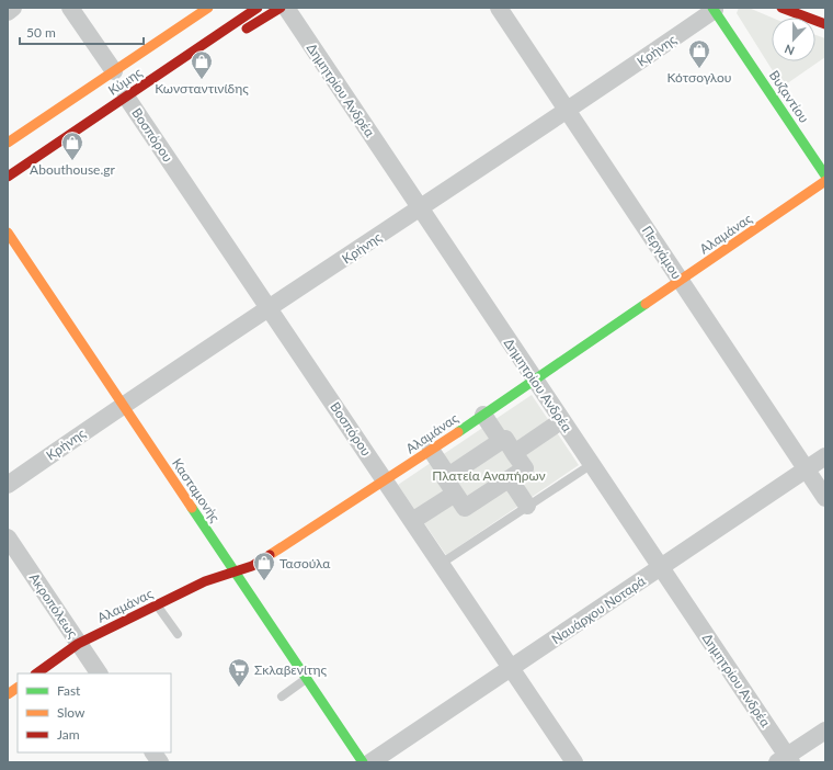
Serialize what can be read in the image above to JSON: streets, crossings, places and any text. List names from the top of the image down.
{
  "streets": {
    "street": [
      "Κρήνης",
      "Κύμης",
      "Δημητρίου Ανδρέα",
      "Βυζαντίου",
      "Βοσπόρου",
      "Αλαμάνας",
      "Περγάμου",
      "Κασταμονής",
      "Ακροπόλεως",
      "Ναυάρχου Νοταρά"
    ]
  },
  "crossings": [
    ["Κρήνης", "Δημητρίου Ανδρέα"],
    ["Κρήνης", "Βυζαντίου"],
    ["Κρήνης", "Βοσπόρου"],
    ["Κρήνης", "Περγάμου"],
    ["Κρήνης", "Κασταμονής"],
    ["Κύμης", "Βοσπόρου"],
    ["Δημητρίου Ανδρέα", "Αλαμάνας"],
    ["Δημητρίου Ανδρέα", "Ναυάρχου Νοταρά"],
    ["Βοσπόρου", "Αλαμάνας"],
    ["Βοσπόρου", "Ναυάρχου Νοταρά"],
    ["Αλαμάνας", "Περγάμου"],
    ["Αλαμάνας", "Κασταμονής"],
    ["Αλαμάνας", "Ακροπόλεως"],
    ["Περγάμου", "Ναυάρχου Νοταρά"]
  ],
  "parks": ["Πλατεία Αναπήρων"],
  "places": {
    "shop": [
      "Κότσογλου",
      "Κωνσταντινίδης",
      "Abouthouse.gr",
      "Τασούλα"
    ],
    "supermarket": ["Σκλαβενίτης"]
  },
  "legend": ["Fast", "Slow", "Jam"],
  "scale_bar": "50 m",
  "north": "bottom"
}
